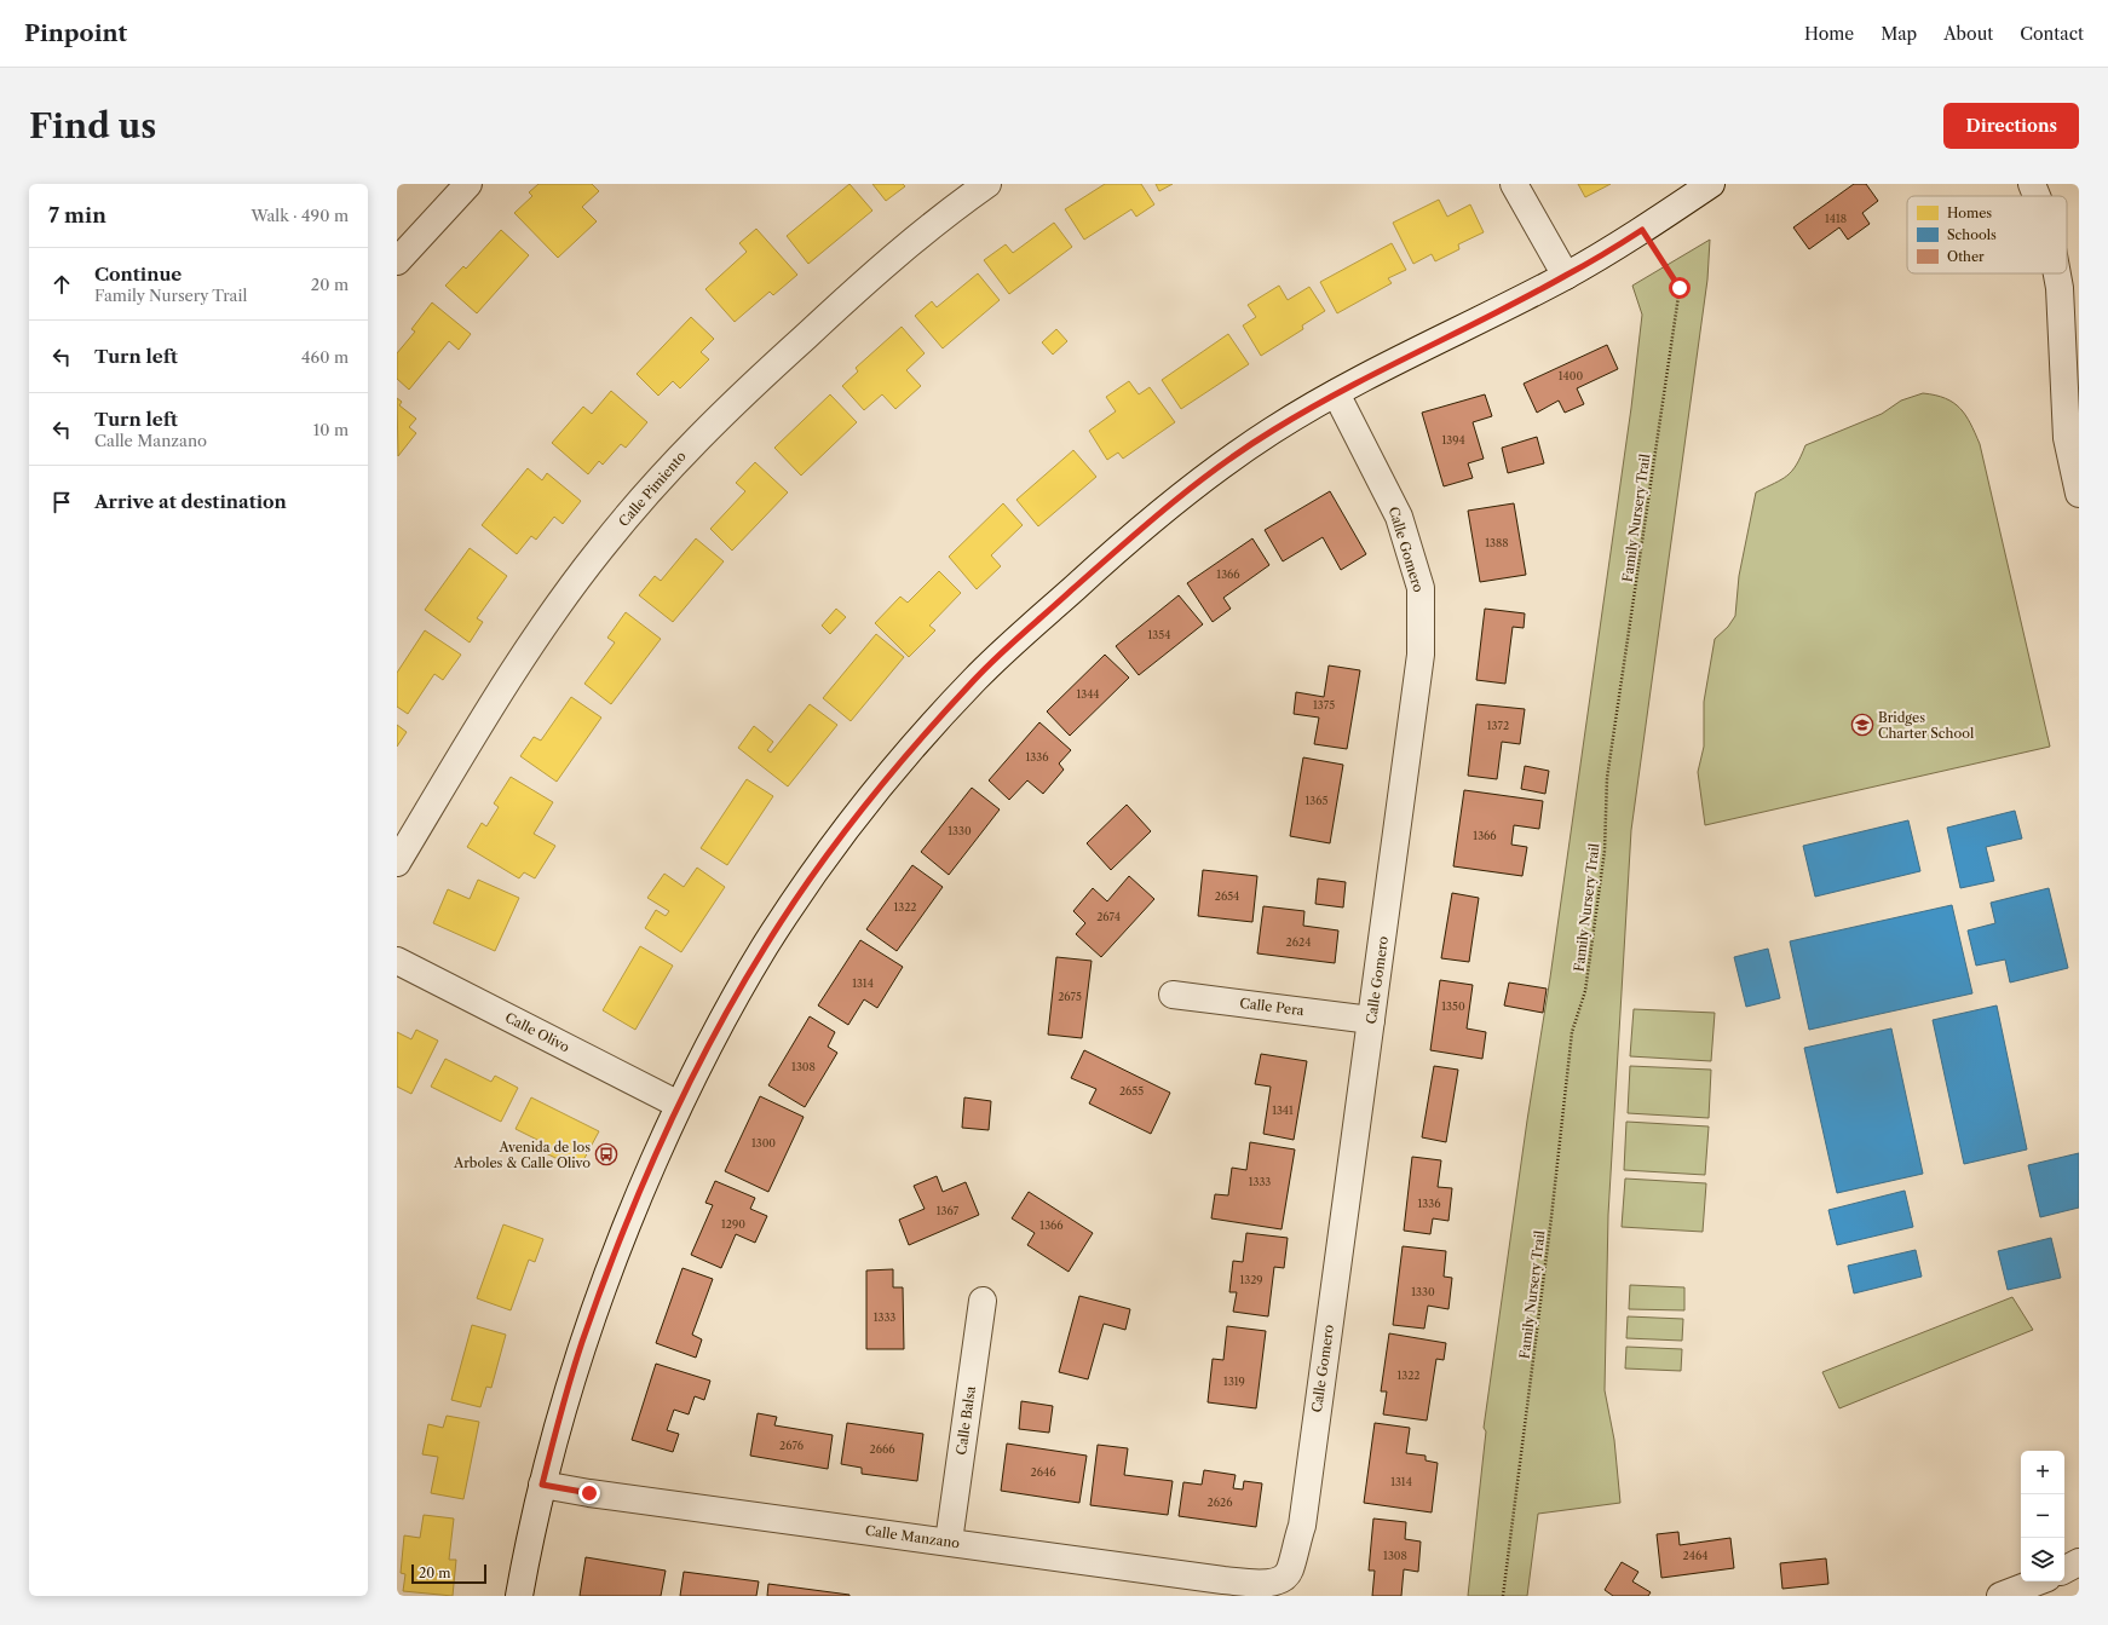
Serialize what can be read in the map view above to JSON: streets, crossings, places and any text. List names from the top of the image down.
{
  "streets": {
    "street": [
      "Calle Pimiento",
      "Calle Gomero",
      "Calle Pera",
      "Calle Olivo",
      "Calle Balsa",
      "Calle Manzano"
    ],
    "path": ["Family Nursery Trail"]
  },
  "crossings": [
    ["Calle Gomero", "Calle Pera"],
    ["Calle Gomero", "Calle Manzano"],
    ["Calle Balsa", "Calle Manzano"]
  ],
  "places": {
    "school or university": ["Bridges Charter School"],
    "bus stop": ["Avenida de los Arboles & Calle Olivo"]
  },
  "house_numbers": [
    "1418",
    "1400",
    "1394",
    "1388",
    "1366",
    "1354",
    "1344",
    "1375",
    "1372",
    "1336",
    "1365",
    "1330",
    "1366",
    "2654",
    "1322",
    "2674",
    "2624",
    "1314",
    "2675",
    "1350",
    "1308",
    "2655",
    "1341",
    "1300",
    "1333",
    "1336",
    "1367",
    "1290",
    "1366",
    "1329",
    "1330",
    "1333",
    "1322",
    "1319",
    "2676",
    "2666",
    "2646",
    "1314",
    "2626",
    "1308",
    "2464"
  ],
  "legend": ["Homes", "Schools", "Other"],
  "scale_bar": "20 m",
  "page": {
    "header": "Pinpoint",
    "nav": [
      "Home",
      "Map",
      "About",
      "Contact"
    ],
    "buttons": "Directions",
    "title": "Find us",
    "heading": ["7 min", "Walk · 490 m"],
    "list": [
      ["Continue", "Family Nursery Trail", "20 m"],
      ["Turn left", "460 m"],
      ["Turn left", "Calle Manzano", "10 m"],
      "Arrive at destination"
    ],
    "map_buttons": ["+", "−"],
    "scale": "20 m"
  }
}
